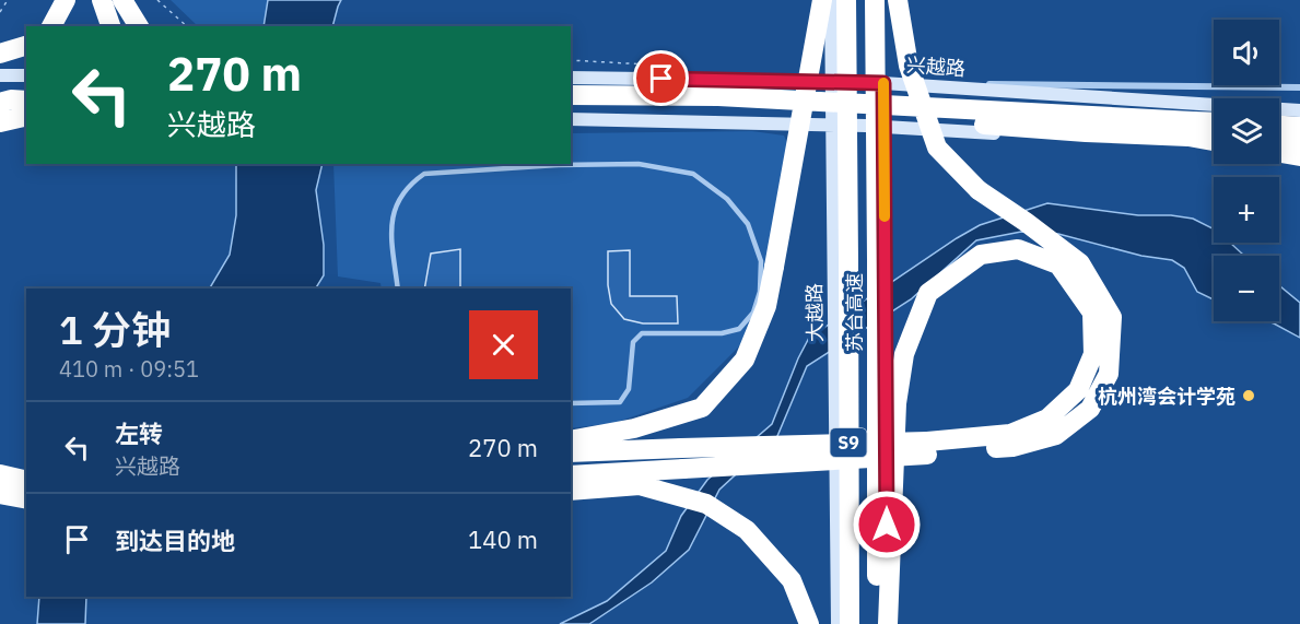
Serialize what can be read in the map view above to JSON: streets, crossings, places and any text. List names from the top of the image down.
{
  "streets": {
    "highway": ["苏台高速", "S9"],
    "main road": ["兴越路", "大越路"]
  },
  "crossings": [
    ["兴越路", "大越路"]
  ],
  "places": ["杭州湾会计学苑"],
  "page": {
    "map_buttons": ["+", "−"],
    "turn": ["270 m", "兴越路"],
    "heading": ["1 分钟", "410 m · 09:51"],
    "list": [
      {
        "name": "左转",
        "note": "兴越路",
        "value": "270 m"
      },
      {
        "name": "到达目的地",
        "value": "140 m"
      }
    ]
  }
}
